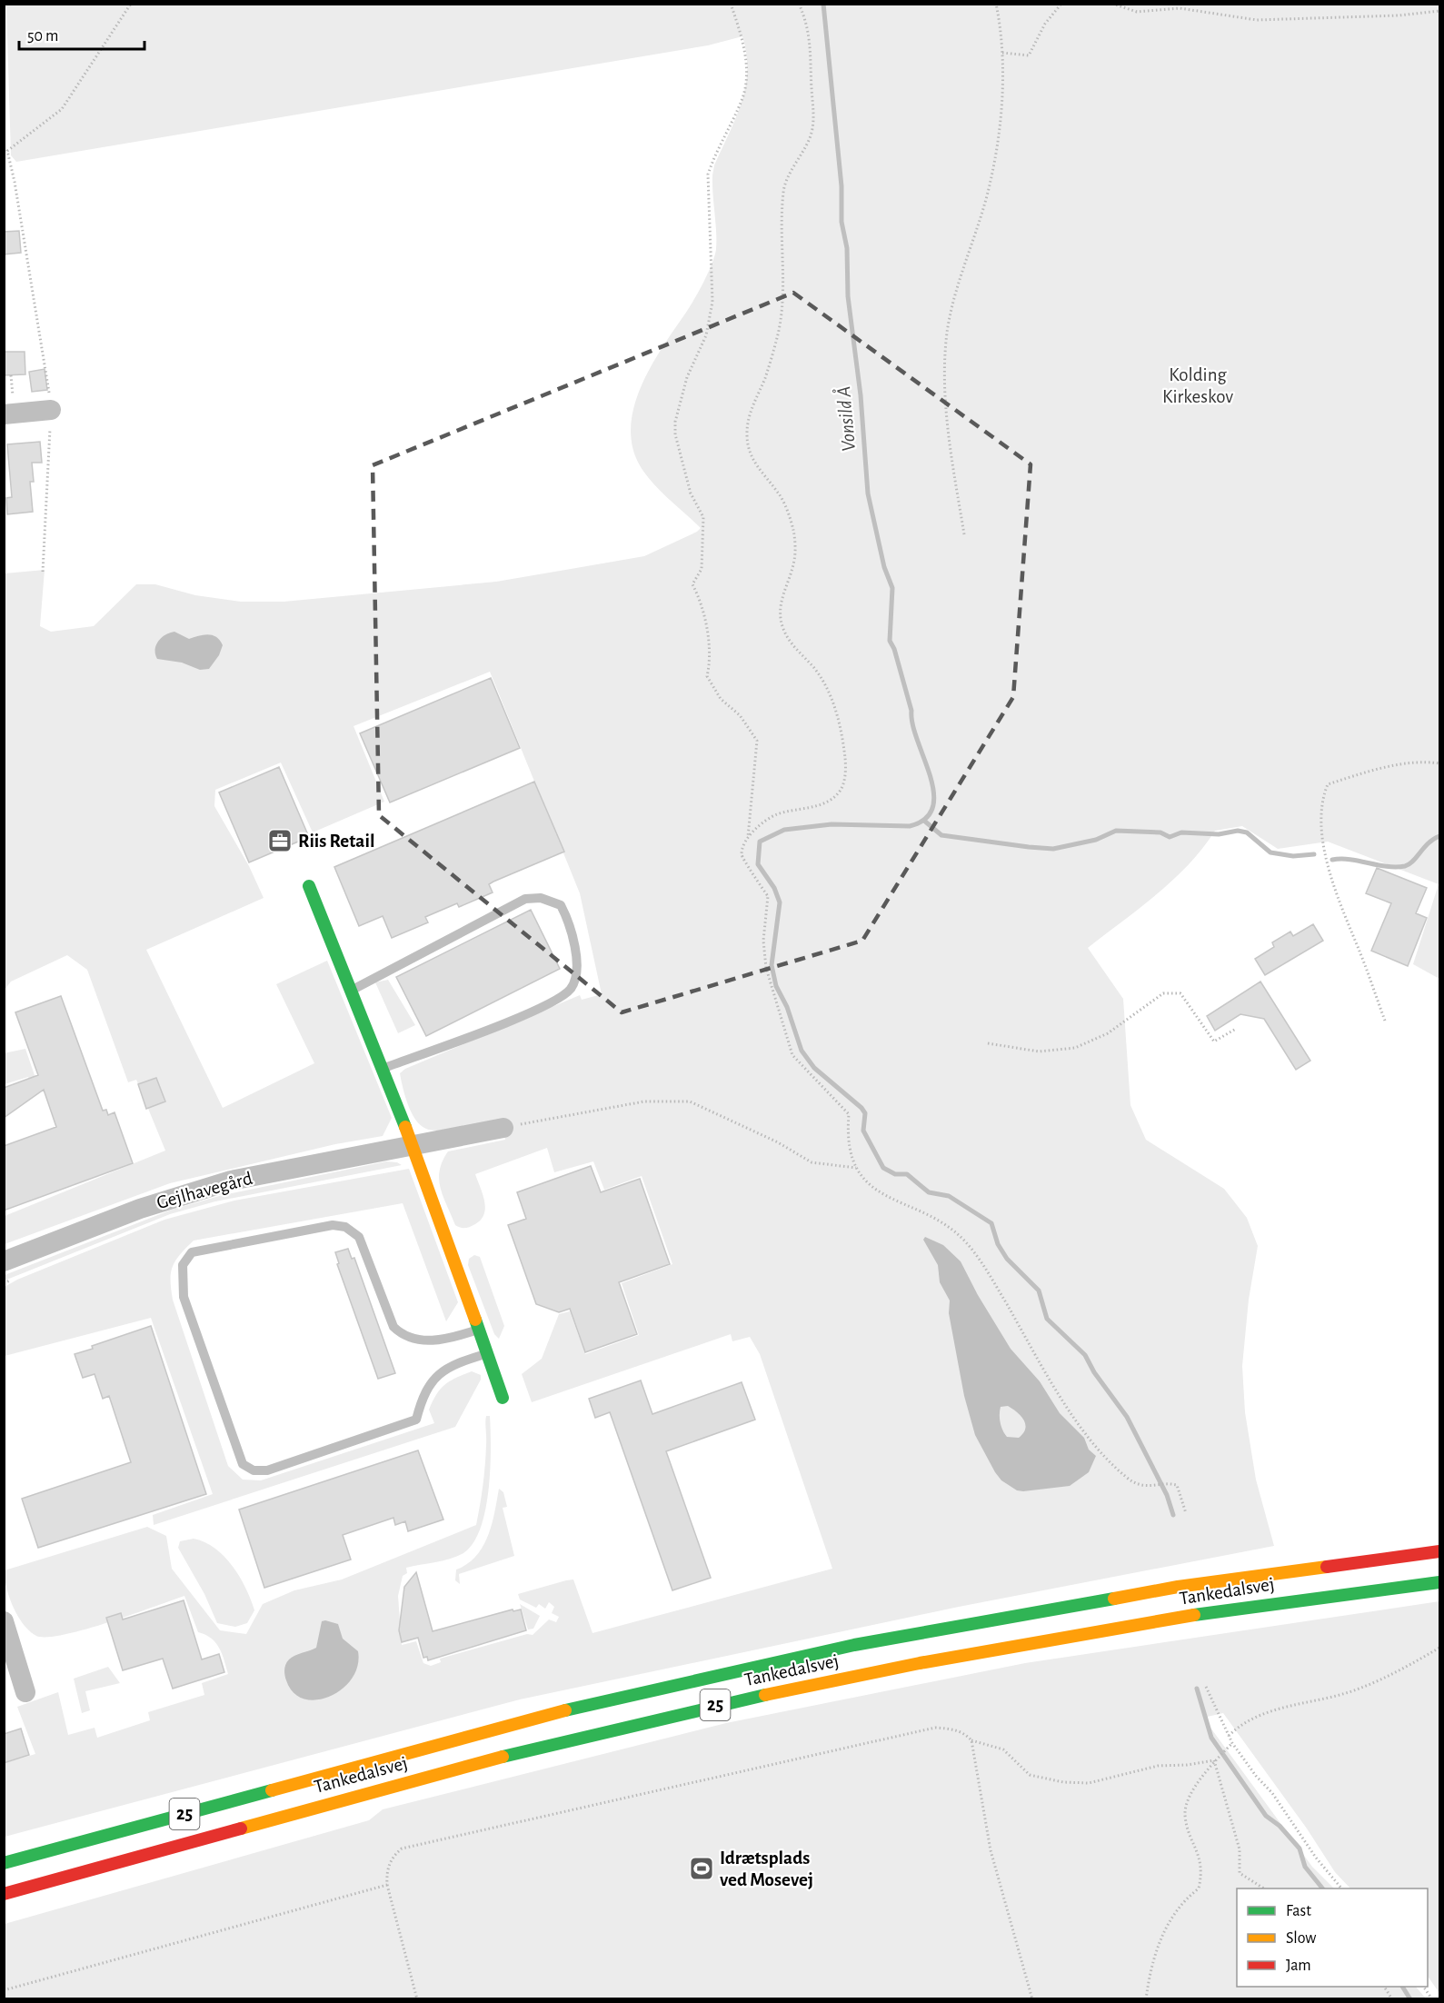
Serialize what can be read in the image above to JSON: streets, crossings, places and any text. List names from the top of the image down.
{
  "streets": {
    "main road": ["Tankedalsvej", "25"],
    "street": ["Gejlhavegård"]
  },
  "water": ["Vonsild Å"],
  "parks": ["Kolding Kirkeskov"],
  "places": {
    "office": ["Riis Retail"],
    "sports": ["Idrætsplads ved Mosevej"]
  },
  "legend": ["Fast", "Slow", "Jam"],
  "scale_bar": "50 m"
}
